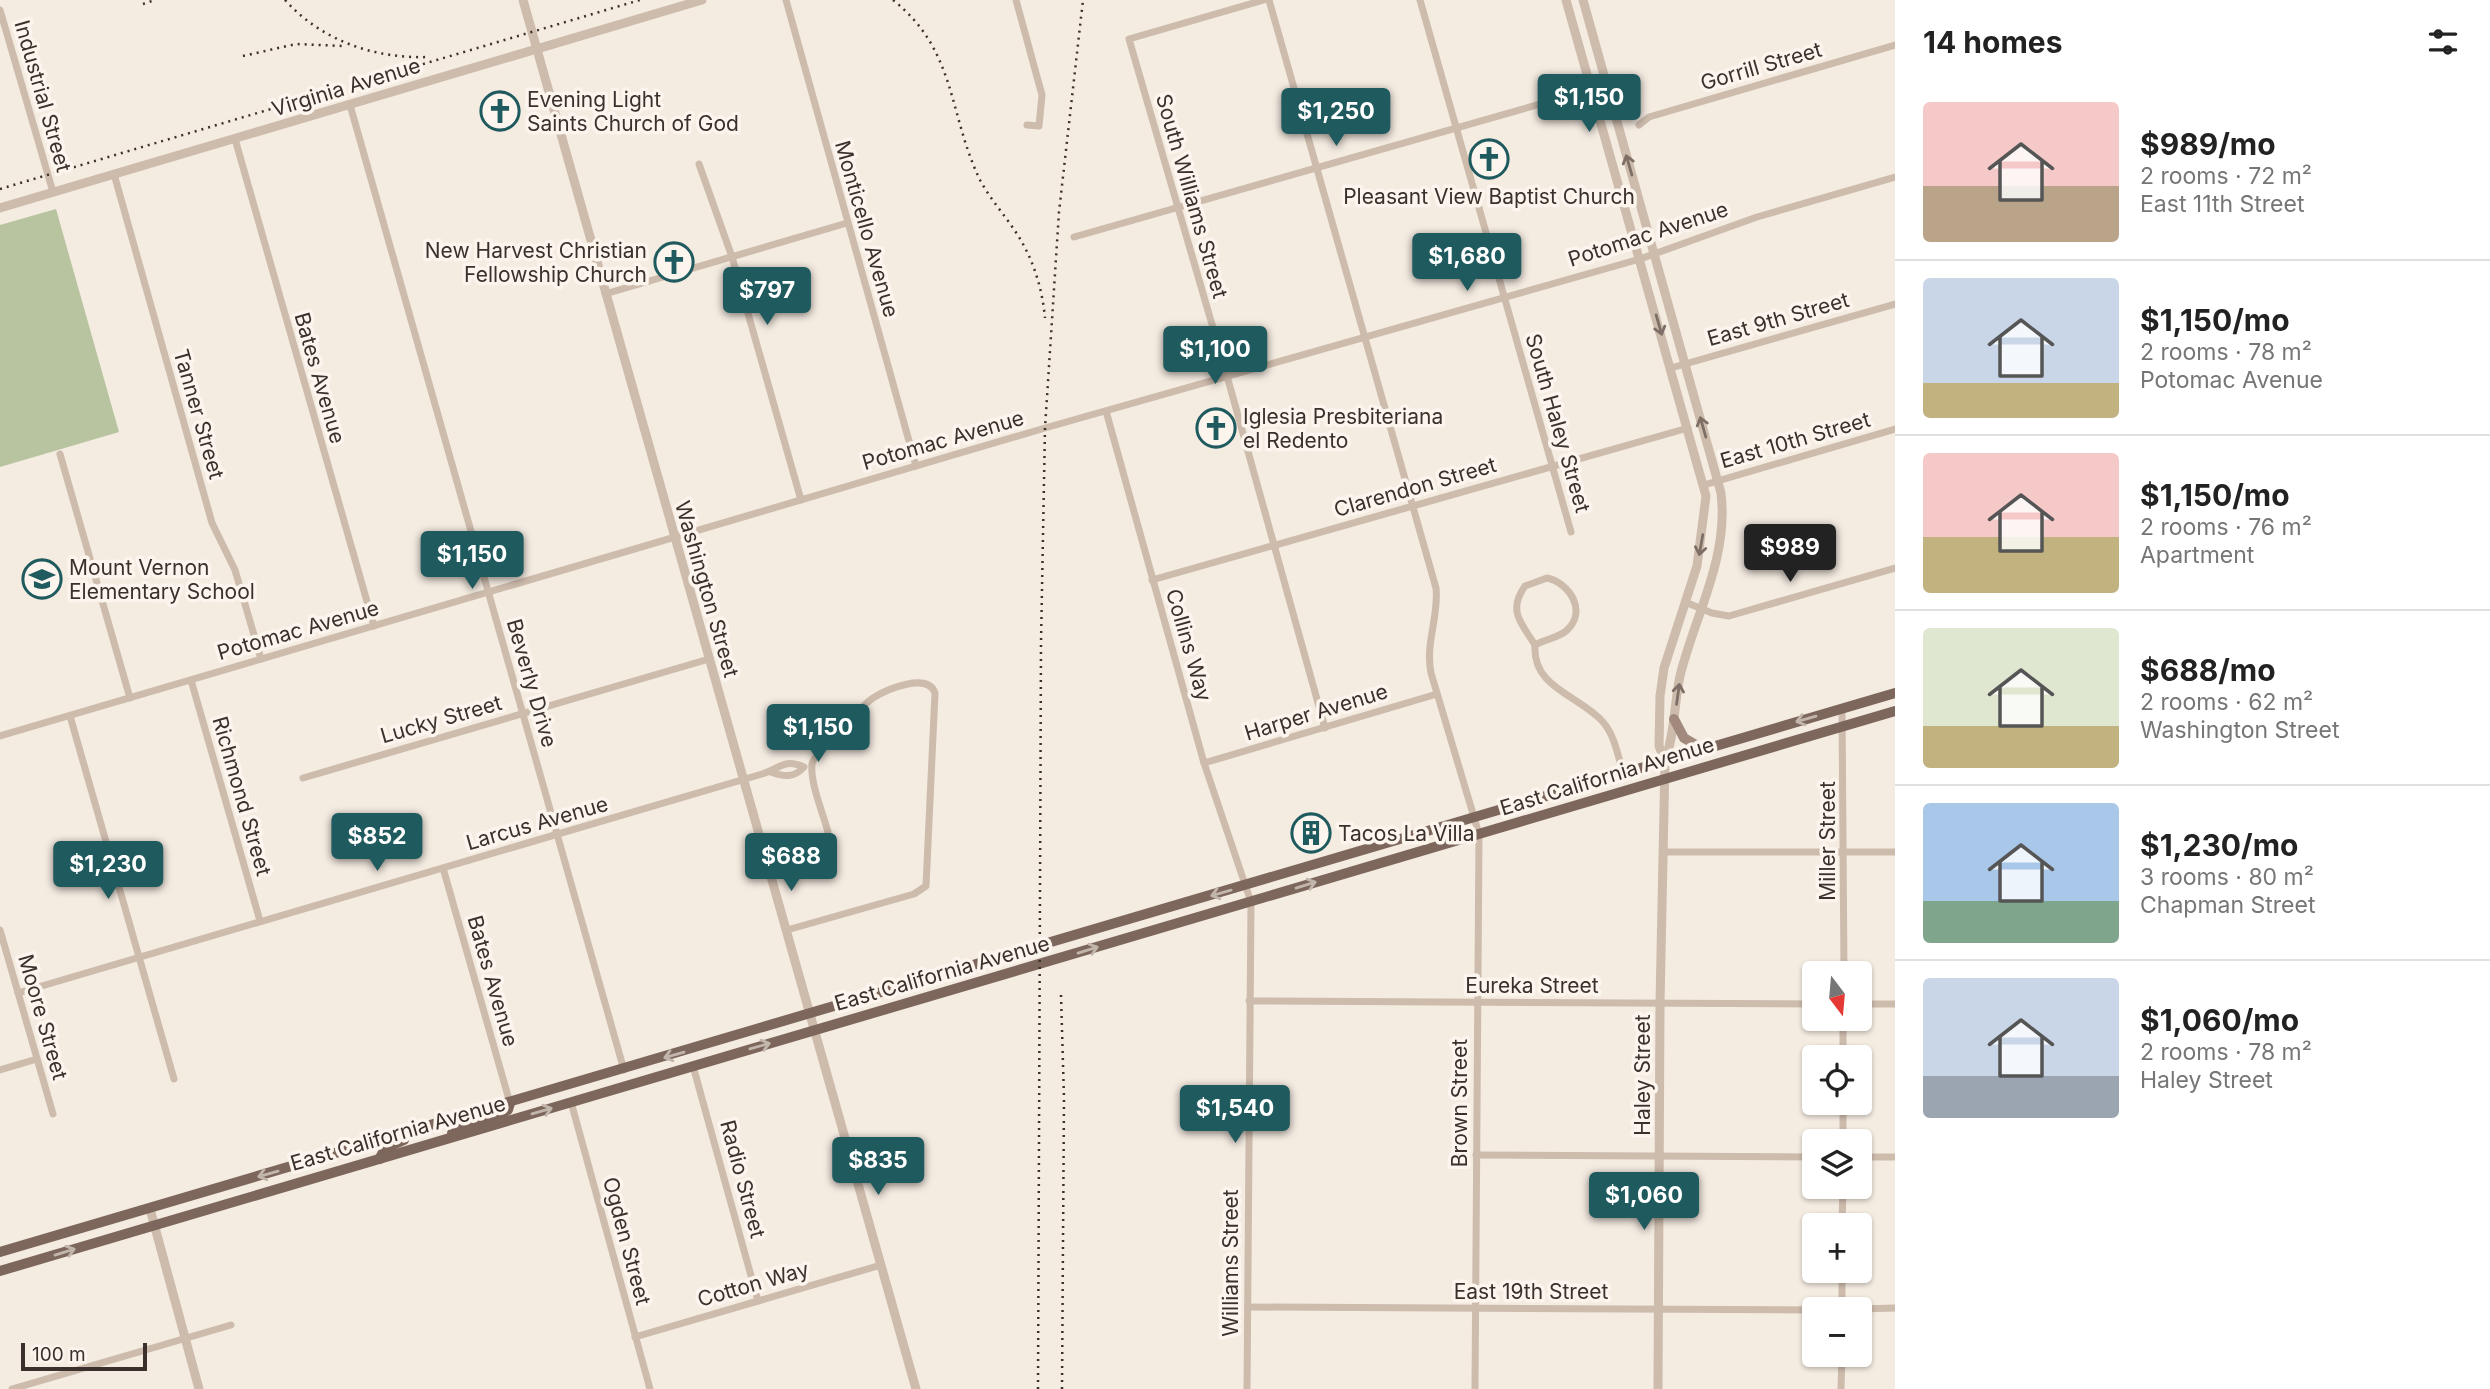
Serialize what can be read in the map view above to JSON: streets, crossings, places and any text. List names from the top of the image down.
{
  "streets": {
    "main road": ["East California Avenue"],
    "street": [
      "Gorrill Street",
      "Virginia Avenue",
      "Industrial Street",
      "South Williams Street",
      "Monticello Avenue",
      "Potomac Avenue",
      "East 9th Street",
      "Bates Avenue",
      "Tanner Street",
      "South Haley Street",
      "East 10th Street",
      "Clarendon Street",
      "Washington Street",
      "Collins Way",
      "Beverly Drive",
      "Harper Avenue",
      "Lucky Street",
      "Richmond Street",
      "Larcus Avenue",
      "Miller Street",
      "Eureka Street",
      "Moore Street",
      "Haley Street",
      "Brown Street",
      "Radio Street",
      "Ogden Street",
      "Williams Street",
      "Cotton Way",
      "East 19th Street"
    ]
  },
  "crossings": [
    ["Virginia Avenue", "Industrial Street"],
    ["Virginia Avenue", "Bates Avenue"],
    ["Virginia Avenue", "Tanner Street"],
    ["Virginia Avenue", "Washington Street"],
    ["Virginia Avenue", "Beverly Drive"],
    ["South Williams Street", "Potomac Avenue"],
    ["South Williams Street", "Clarendon Street"],
    ["South Williams Street", "Harper Avenue"],
    ["South Williams Street", "Brown Street"],
    ["Monticello Avenue", "Potomac Avenue"],
    ["Potomac Avenue", "Bates Avenue"],
    ["Potomac Avenue", "Tanner Street"],
    ["Potomac Avenue", "South Haley Street"],
    ["Potomac Avenue", "Washington Street"],
    ["Potomac Avenue", "Collins Way"],
    ["Potomac Avenue", "Beverly Drive"],
    ["Potomac Avenue", "Richmond Street"],
    ["Potomac Avenue", "Brown Street"],
    ["Bates Avenue", "East California Avenue"],
    ["Bates Avenue", "Larcus Avenue"],
    ["South Haley Street", "Clarendon Street"],
    ["Clarendon Street", "Collins Way"],
    ["Clarendon Street", "Brown Street"],
    ["Washington Street", "Lucky Street"],
    ["Washington Street", "East California Avenue"],
    ["Washington Street", "Larcus Avenue"],
    ["Washington Street", "Cotton Way"],
    ["Collins Way", "Harper Avenue"],
    ["Collins Way", "East California Avenue"],
    ["Collins Way", "Williams Street"],
    ["Beverly Drive", "Lucky Street"],
    ["Beverly Drive", "East California Avenue"],
    ["Beverly Drive", "Larcus Avenue"],
    ["Harper Avenue", "Brown Street"],
    ["East California Avenue", "Miller Street"],
    ["East California Avenue", "Haley Street"],
    ["East California Avenue", "Brown Street"],
    ["East California Avenue", "Radio Street"],
    ["East California Avenue", "Ogden Street"],
    ["East California Avenue", "Williams Street"],
    ["Richmond Street", "Larcus Avenue"],
    ["Larcus Avenue", "Moore Street"],
    ["Eureka Street", "Haley Street"],
    ["Eureka Street", "Brown Street"],
    ["Eureka Street", "Williams Street"],
    ["Haley Street", "East 19th Street"],
    ["Brown Street", "East 19th Street"],
    ["Radio Street", "Cotton Way"],
    ["Ogden Street", "Cotton Way"],
    ["Williams Street", "East 19th Street"]
  ],
  "places": {
    "church": [
      "Evening Light Saints Church of God",
      "Pleasant View Baptist Church",
      "New Harvest Christian Fellowship Church",
      "Iglesia Presbiteriana el Redento"
    ],
    "school or university": ["Mount Vernon Elementary School"],
    "building": ["Tacos La Villa"]
  },
  "scale_bar": "100 m",
  "north": "bottom",
  "page": {
    "heading": "14 homes",
    "price": [
      "$1,150",
      "$1,250",
      "$1,680",
      "$797",
      "$1,100",
      "$989",
      "$1,150",
      "$1,150",
      "$852",
      "$688",
      "$1,230",
      "$1,540",
      "$835",
      "$1,060"
    ],
    "list": [
      {
        "name": "$989/mo",
        "note": "2 rooms · 72 m² · East 11th Street"
      },
      {
        "name": "$1,150/mo",
        "note": "2 rooms · 78 m² · Potomac Avenue"
      },
      {
        "name": "$1,150/mo",
        "note": "2 rooms · 76 m² · Apartment"
      },
      {
        "name": "$688/mo",
        "note": "2 rooms · 62 m² · Washington Street"
      },
      {
        "name": "$1,230/mo",
        "note": "3 rooms · 80 m² · Chapman Street"
      },
      {
        "name": "$1,060/mo",
        "note": "2 rooms · 78 m² · Haley Street"
      }
    ],
    "map_buttons": ["+", "−"],
    "scale": "100 m"
  }
}
